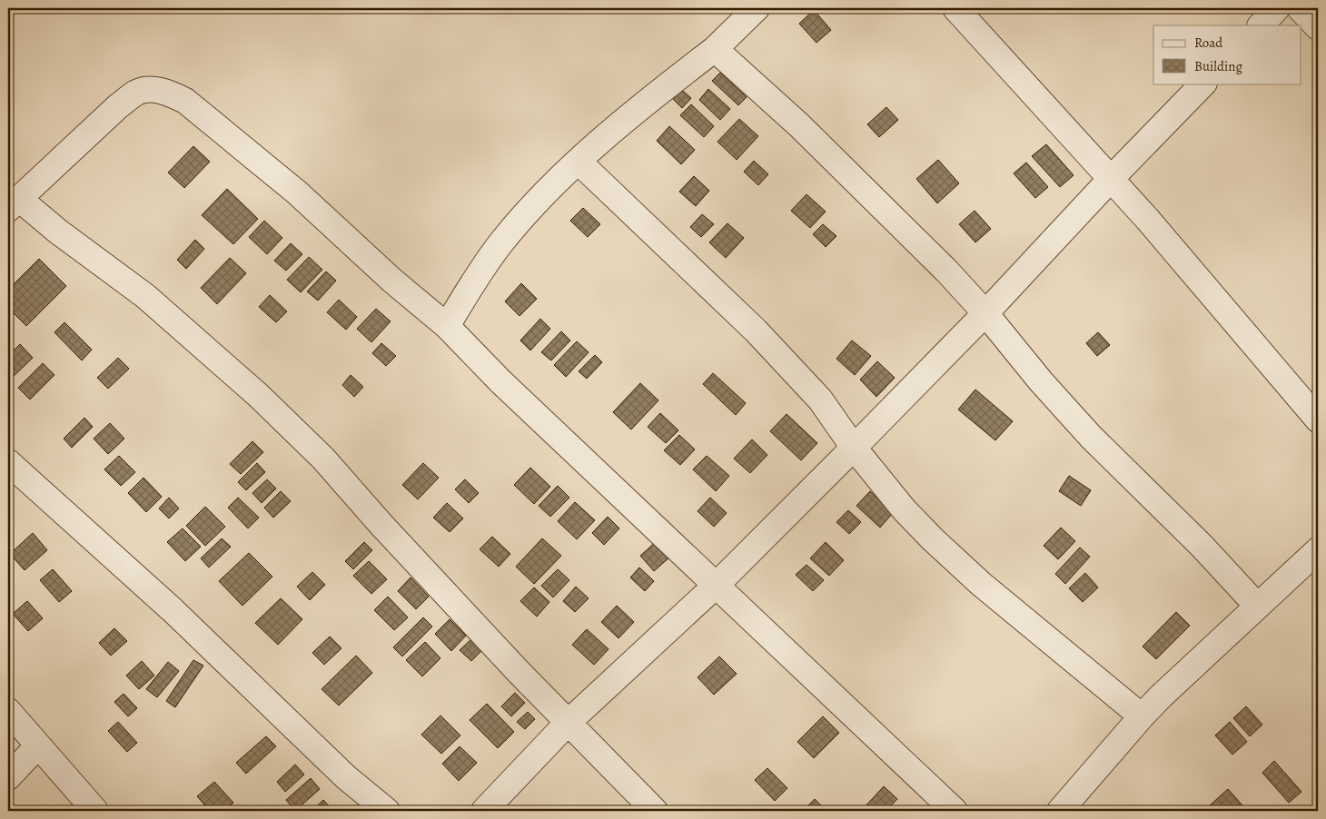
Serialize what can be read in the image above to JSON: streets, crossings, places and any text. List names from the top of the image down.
{
  "legend": ["Road", "Building"]
}
